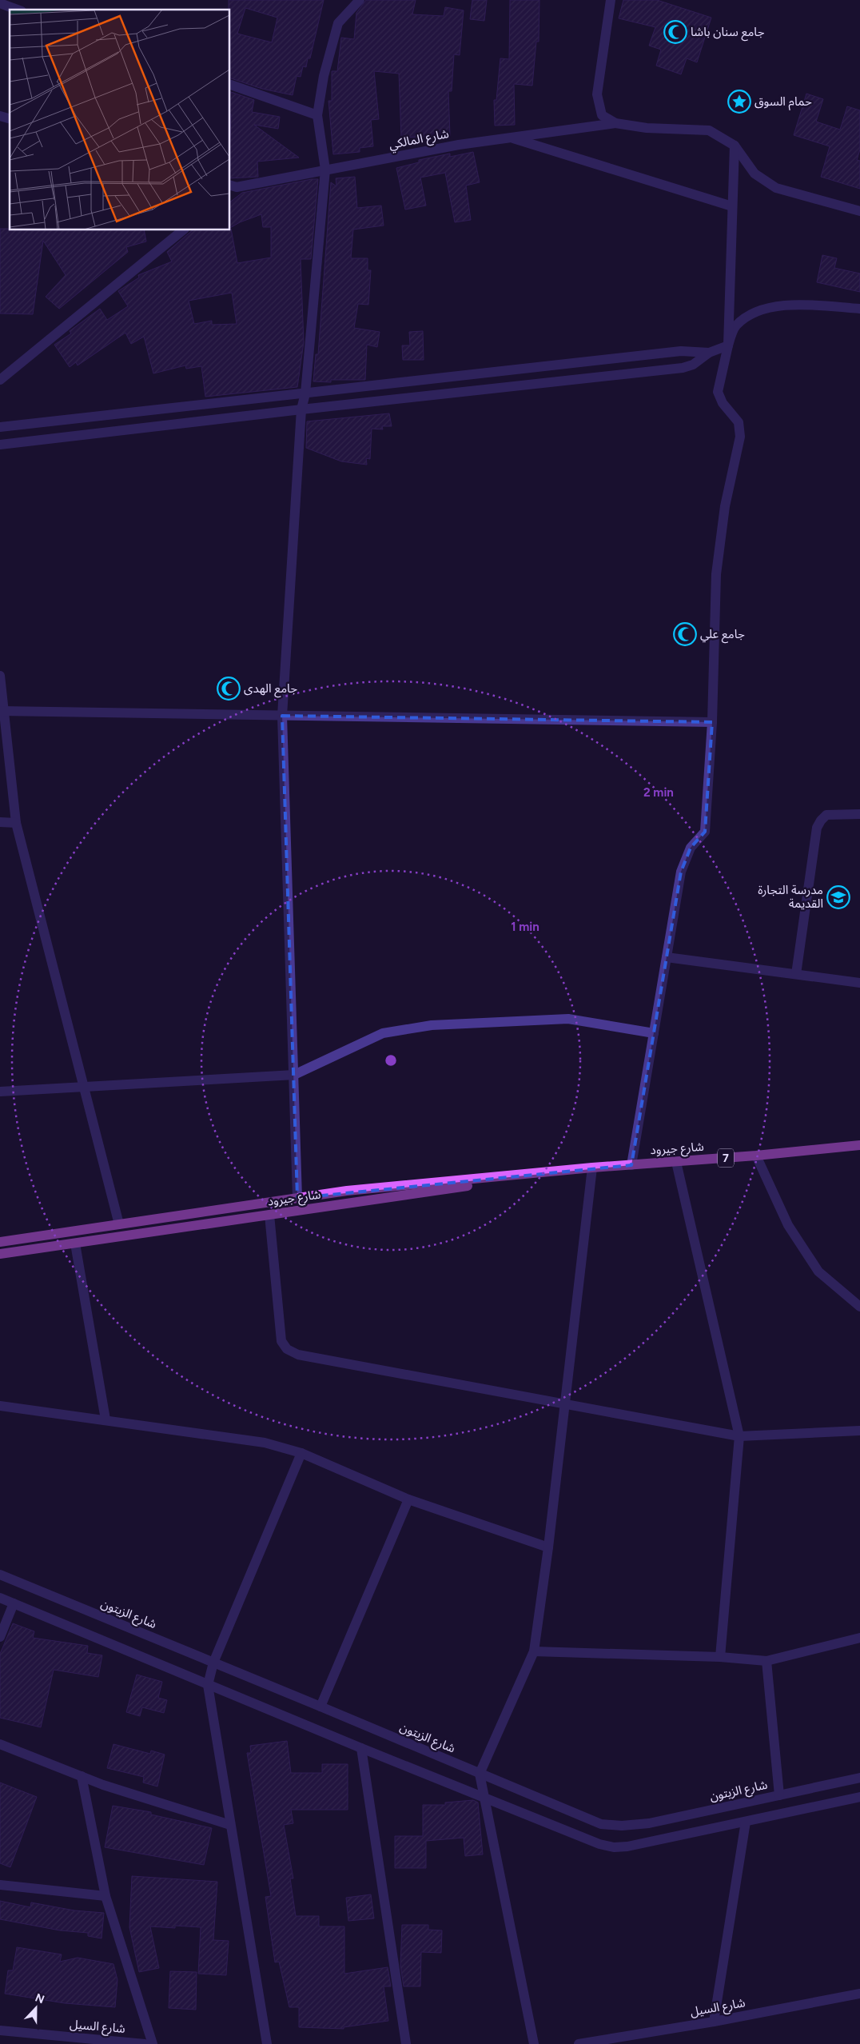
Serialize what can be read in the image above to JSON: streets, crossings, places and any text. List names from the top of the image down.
{
  "streets": {
    "main road": ["شارع جيرود", "7"],
    "street": ["شارع المالكي", "شارع الزيتون", "شارع السيل"]
  },
  "places": {
    "mosque": ["جامع سنان باشا", "جامع علي", "جامع الهدى"],
    "place": ["حمام السوق"],
    "school or university": ["مدرسة التجارة القديمة"]
  },
  "north": "top",
  "rings": ["2 min", "1 min"]
}
